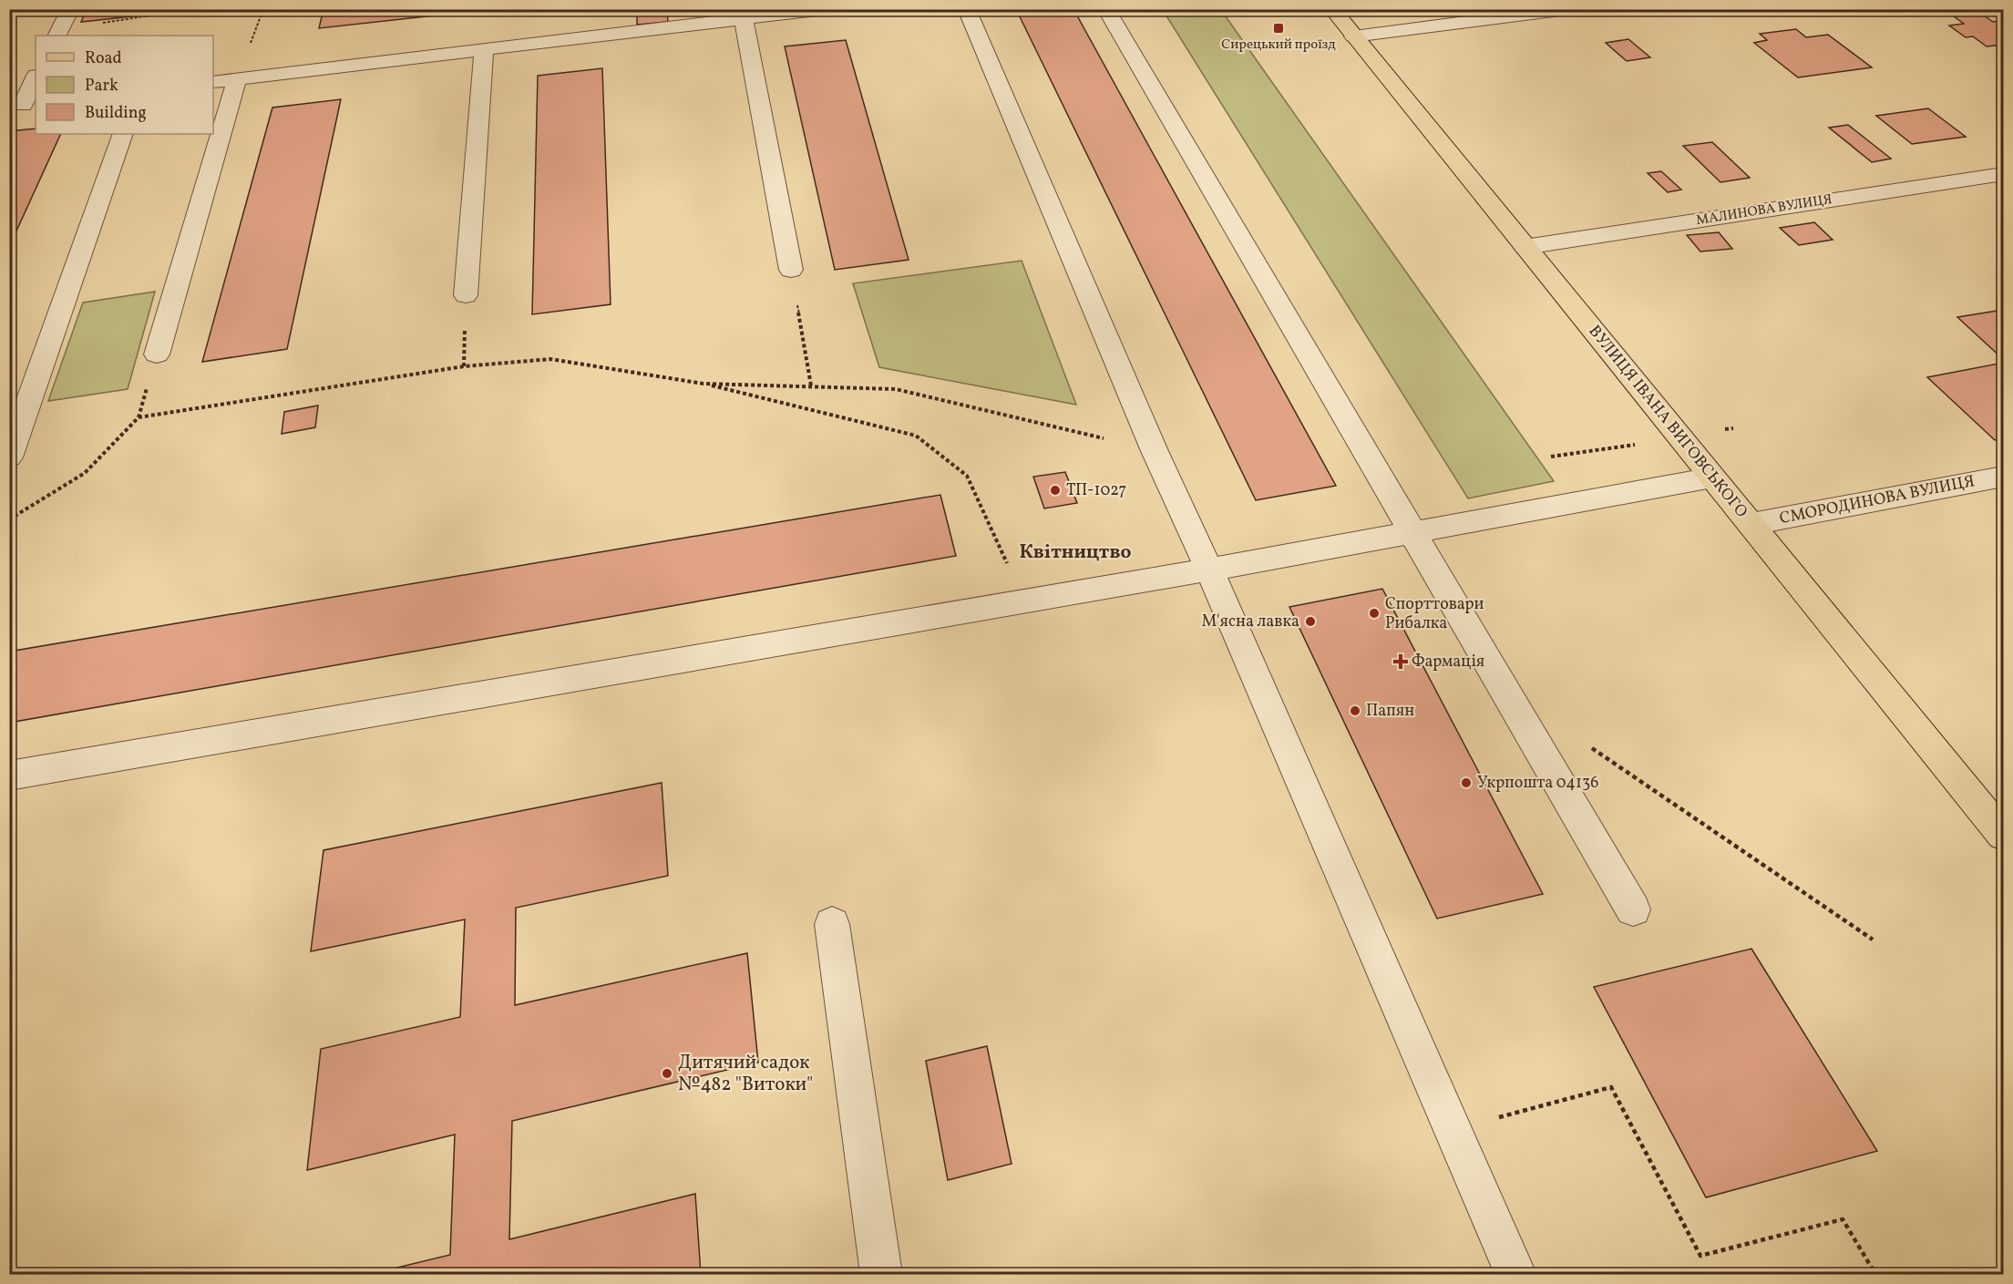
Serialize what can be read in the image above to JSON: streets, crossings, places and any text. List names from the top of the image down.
{
  "streets": {
    "main road": ["ВУЛИЦЯ ІВАНА ВИГОВСЬКОГО"],
    "street": ["МАЛИНОВА ВУЛИЦЯ", "СМОРОДИНОВА ВУЛИЦЯ"]
  },
  "crossings": [
    ["МАЛИНОВА ВУЛИЦЯ", "ВУЛИЦЯ ІВАНА ВИГОВСЬКОГО"],
    ["ВУЛИЦЯ ІВАНА ВИГОВСЬКОГО", "СМОРОДИНОВА ВУЛИЦЯ"]
  ],
  "districts": ["Квітництво"],
  "places": {
    "transit": ["Сирецький проїзд"],
    "other": [
      "ТП-1027",
      "Спорттовари Рибалка",
      "М'ясна лавка",
      "Папян",
      "Укрпошта 04136",
      "Дитячий садок №482 \"Витоки\""
    ],
    "health": ["Фармація"]
  },
  "legend": ["Road", "Park", "Building"]
}
